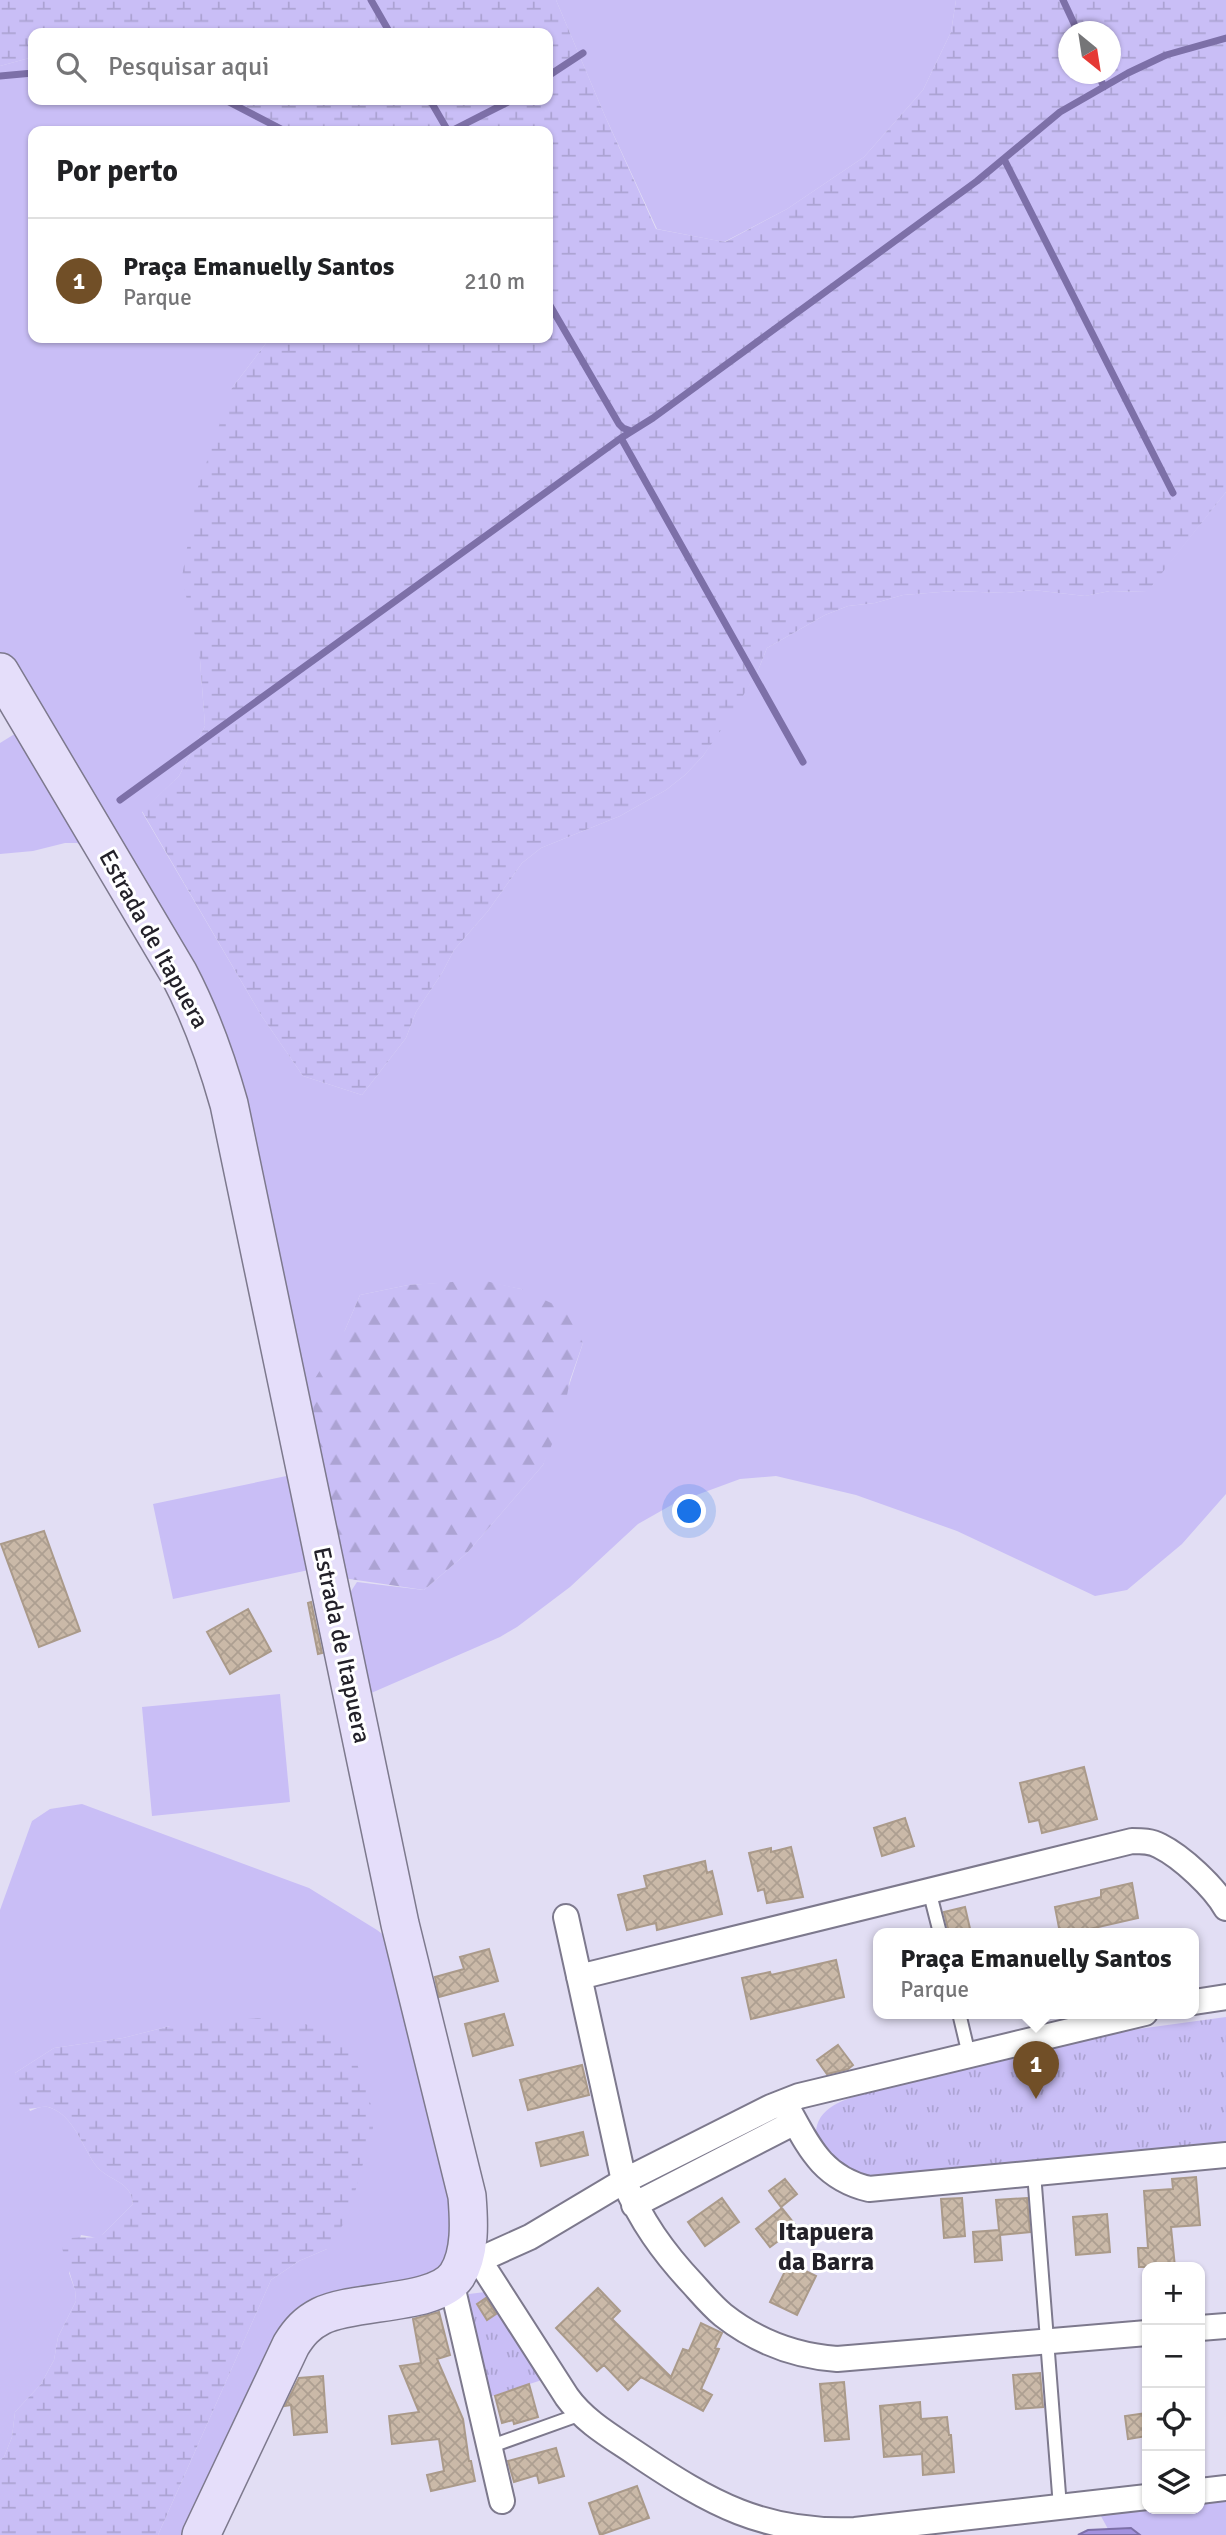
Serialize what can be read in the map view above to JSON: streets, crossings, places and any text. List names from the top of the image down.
{
  "streets": {
    "street": ["Estrada de Itapuera"]
  },
  "districts": ["Itapuera da Barra"],
  "north": "bottom right",
  "page": {
    "search": "Pesquisar aqui",
    "heading": "Por perto",
    "list": [
      {
        "mark": "1",
        "name": "Praça Emanuelly Santos",
        "note": "Parque",
        "value": "210 m"
      }
    ],
    "popup": ["Praça Emanuelly Santos", "Parque"],
    "pins": "1",
    "map_buttons": ["+", "−"]
  }
}
